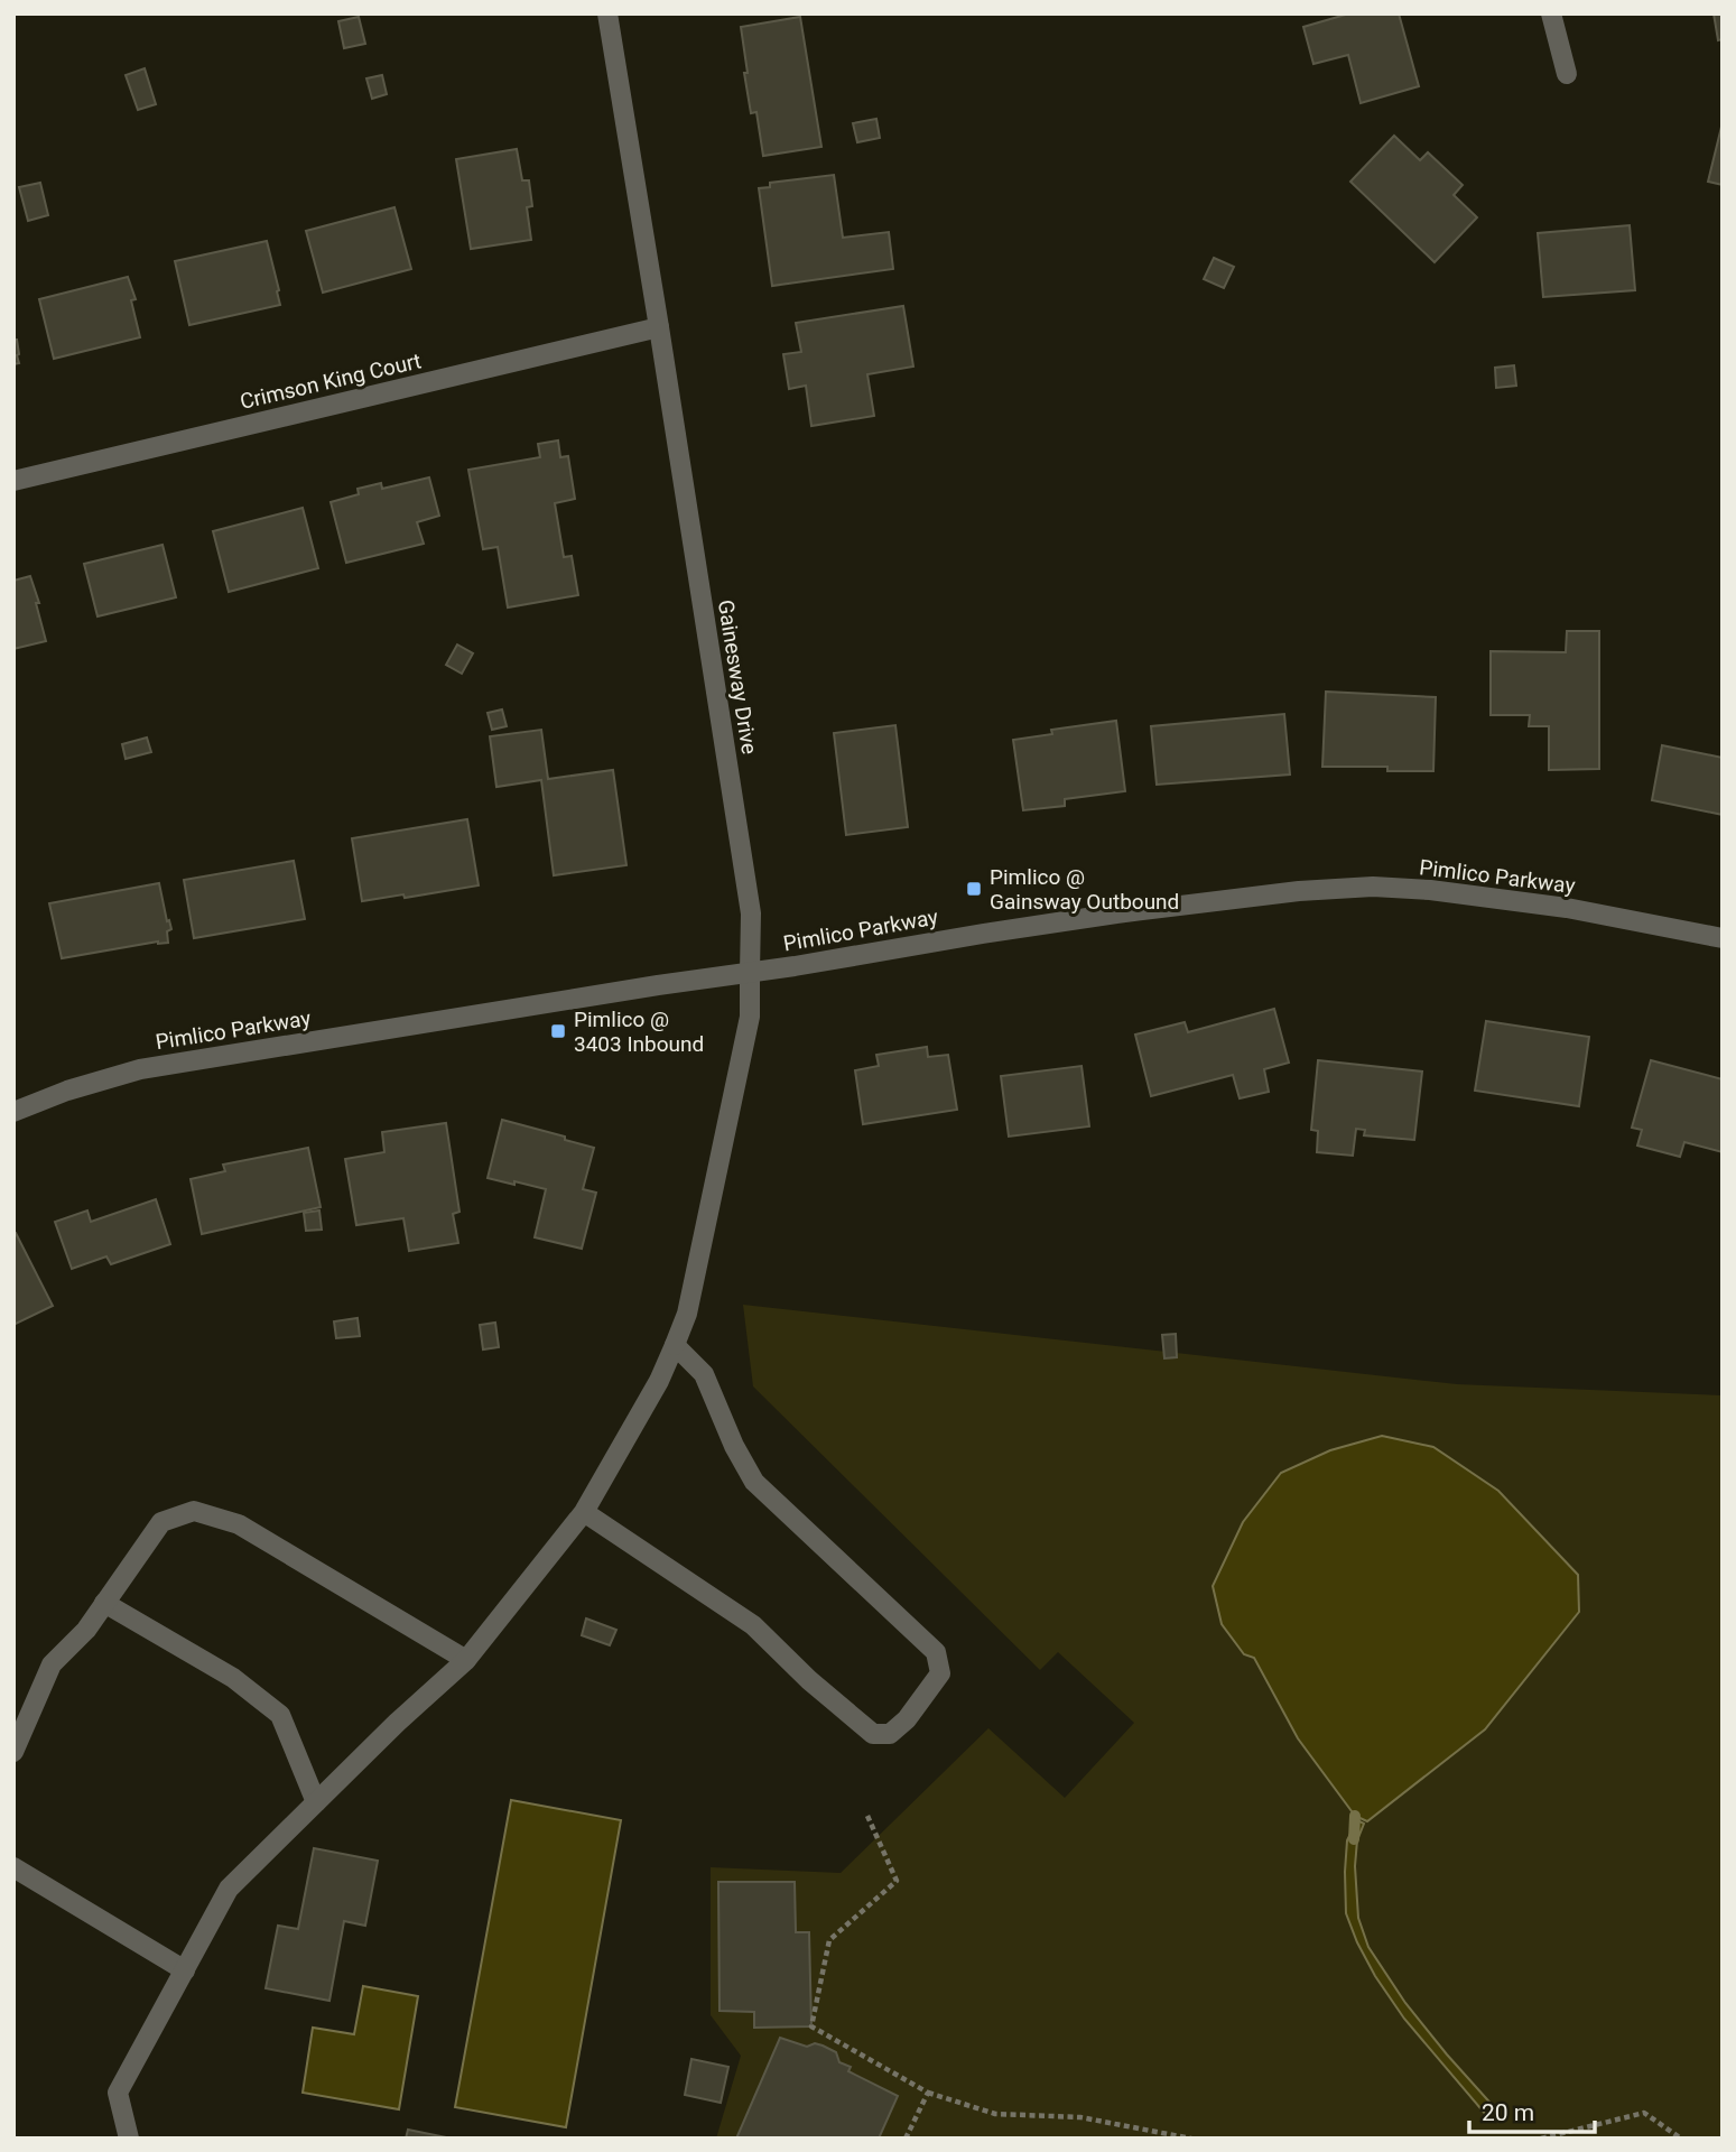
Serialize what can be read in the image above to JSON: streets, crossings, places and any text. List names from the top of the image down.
{
  "streets": {
    "street": ["Crimson King Court", "Gainesway Drive", "Pimlico Parkway"]
  },
  "crossings": [
    ["Crimson King Court", "Gainesway Drive"],
    ["Gainesway Drive", "Pimlico Parkway"]
  ],
  "places": {
    "transit": ["Pimlico @ Gainsway Outbound", "Pimlico @ 3403 Inbound"]
  },
  "scale_bar": "20 m"
}
